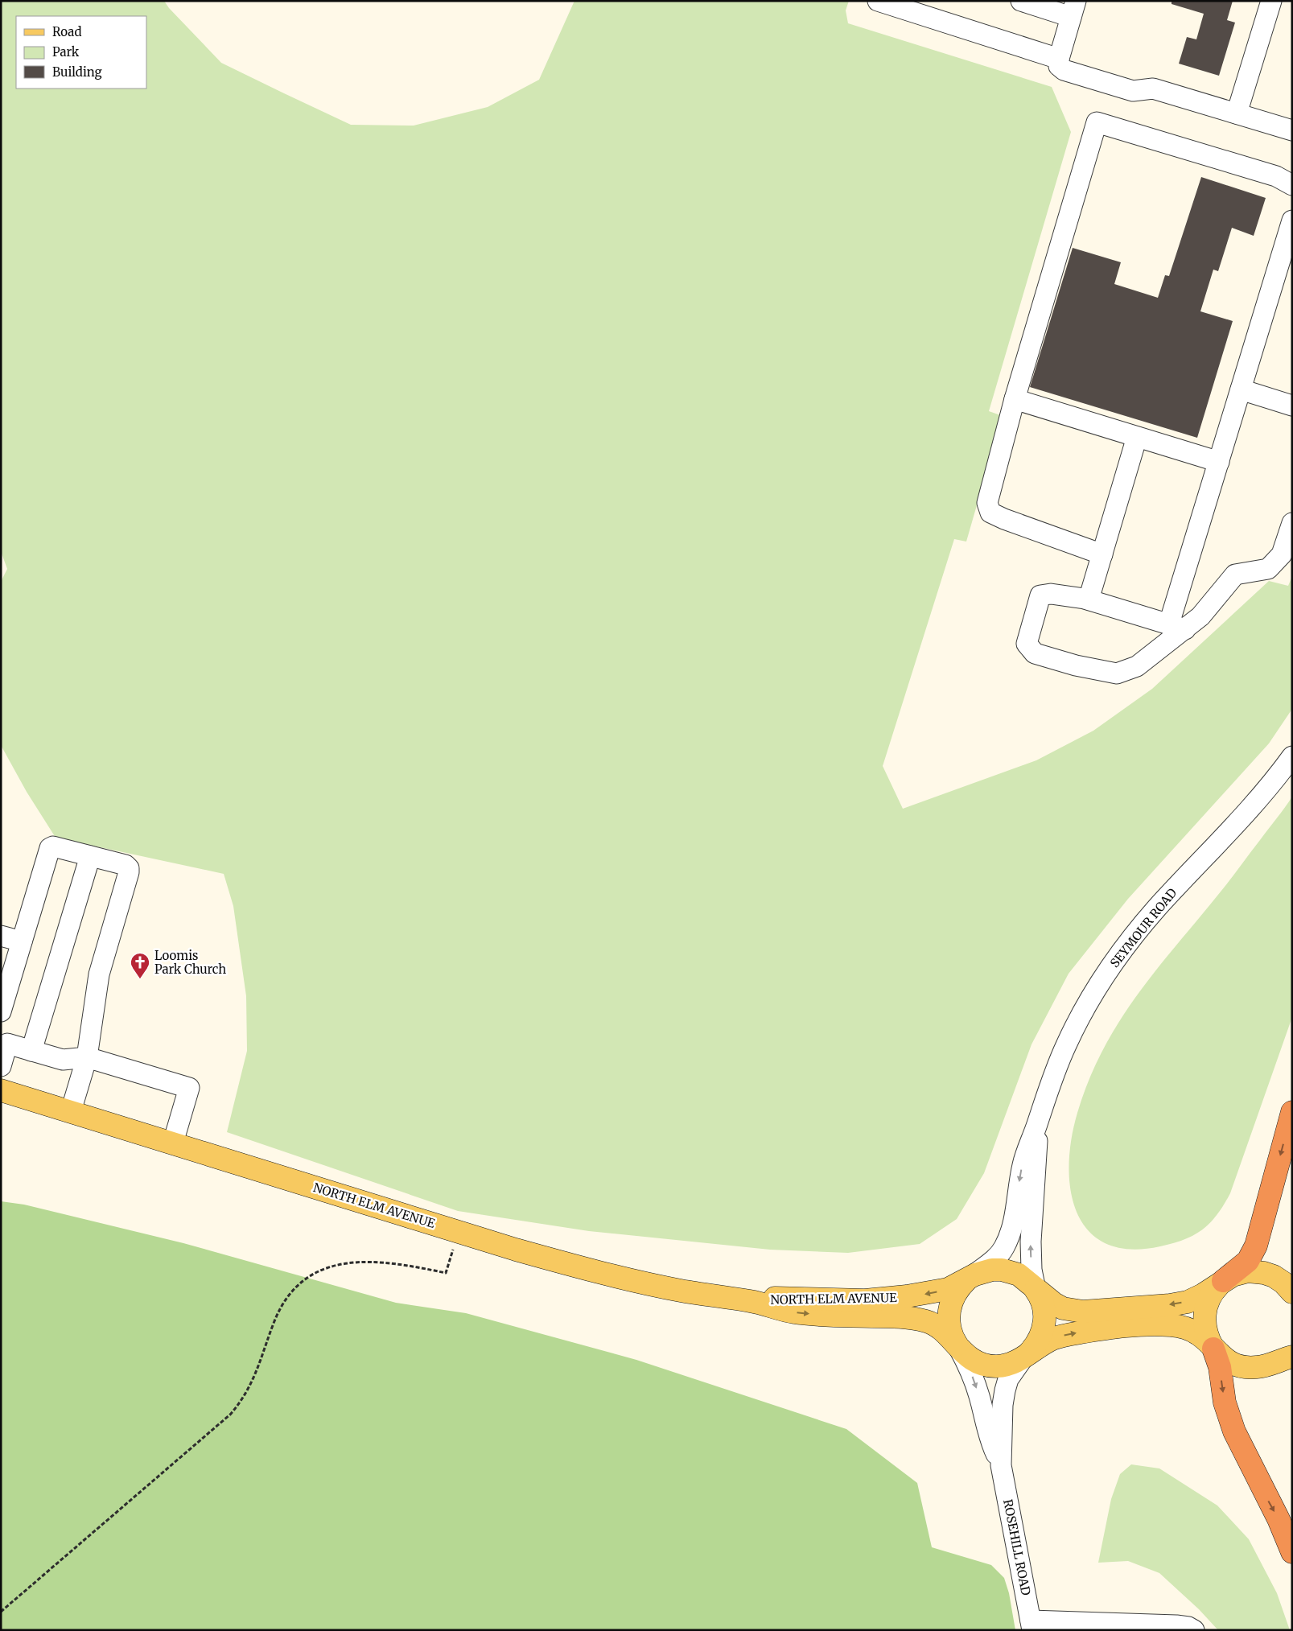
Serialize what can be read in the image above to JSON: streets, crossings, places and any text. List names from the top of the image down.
{
  "streets": {
    "main road": ["SEYMOUR ROAD", "NORTH ELM AVENUE", "ROSEHILL ROAD"]
  },
  "crossings": [
    ["SEYMOUR ROAD", "NORTH ELM AVENUE"],
    ["SEYMOUR ROAD", "ROSEHILL ROAD"],
    ["NORTH ELM AVENUE", "ROSEHILL ROAD"]
  ],
  "places": {
    "church": ["Loomis Park Church"]
  },
  "legend": ["Road", "Park", "Building"]
}
